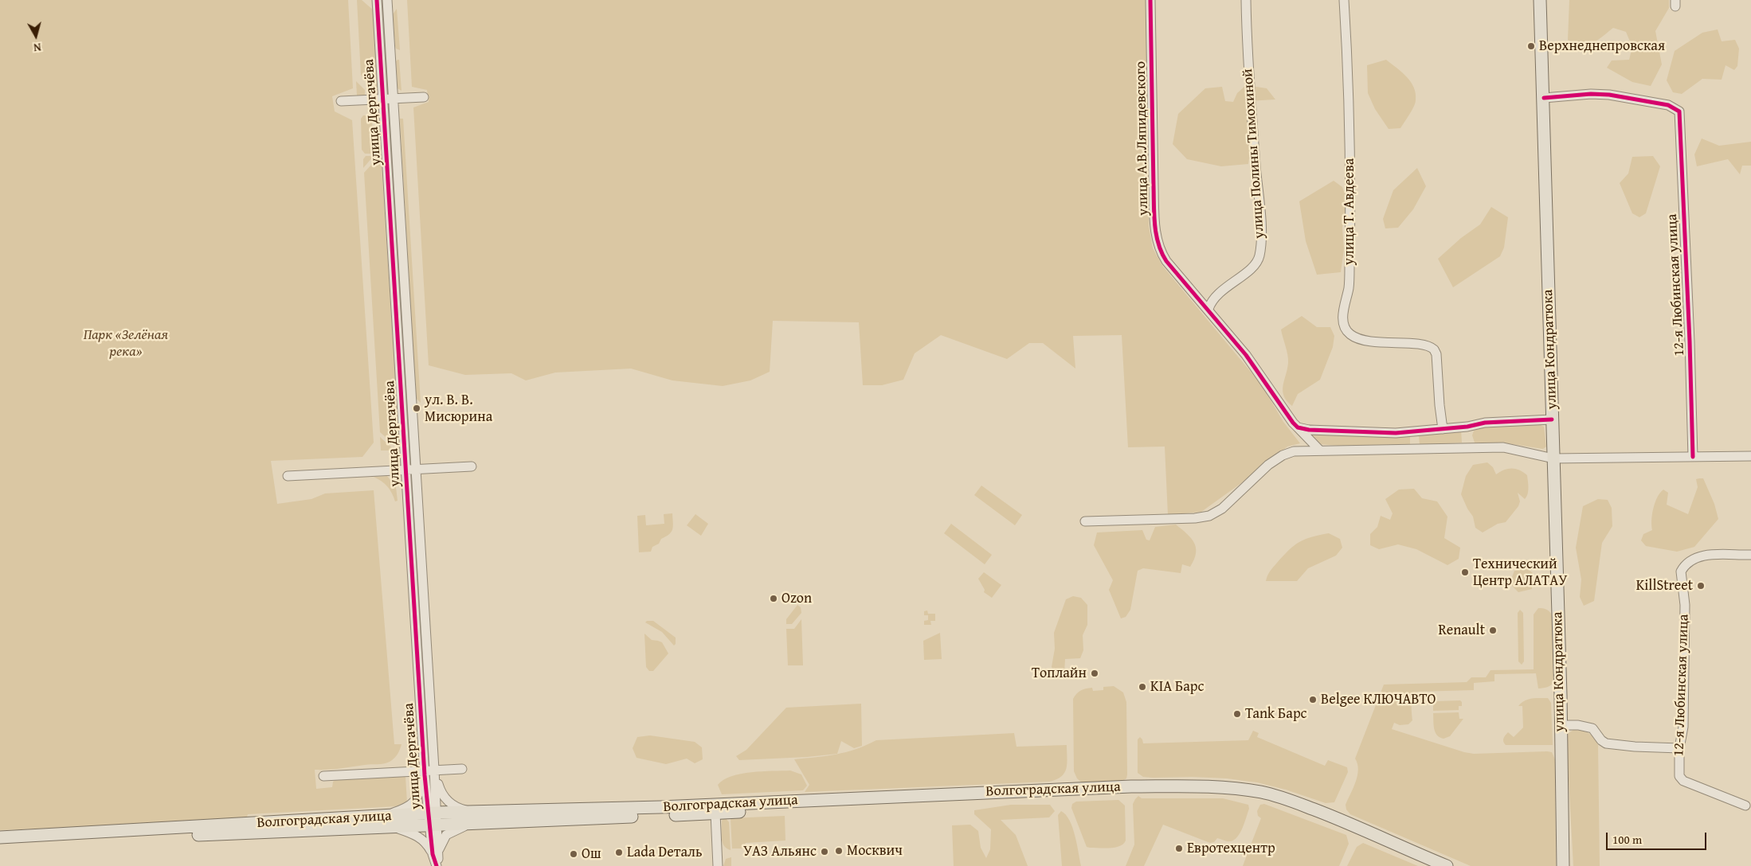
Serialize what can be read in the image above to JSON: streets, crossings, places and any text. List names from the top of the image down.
{
  "streets": {
    "main road": ["улица Кондратюка", "Волгоградская улица"],
    "street": [
      "улица Дергачёва",
      "улица А.В.Ляпидевского",
      "улица Полины Тимохиной",
      "улица Т. Авдеева",
      "12-я Любинская улица"
    ]
  },
  "crossings": [
    ["улица Дергачёва", "Волгоградская улица"],
    ["улица А.В.Ляпидевского", "улица Полины Тимохиной"],
    ["12-я Любинская улица", "улица Кондратюка"]
  ],
  "parks": ["Парк «Зелёная река»"],
  "places": [
    "Верхнеднепровская",
    "ул. В. В. Мисюрина",
    "Технический Центр АЛАТАУ",
    "KillStreet",
    "Ozon",
    "Renault",
    "Топлайн",
    "KIA Барс",
    "Belgee КЛЮЧАВТО",
    "Tank Барс",
    "Евротехцентр",
    "Москвич",
    "УАЗ Альянс",
    "Lada Dеталь",
    "Ош"
  ],
  "scale_bar": "100 m",
  "north": "bottom"
}
